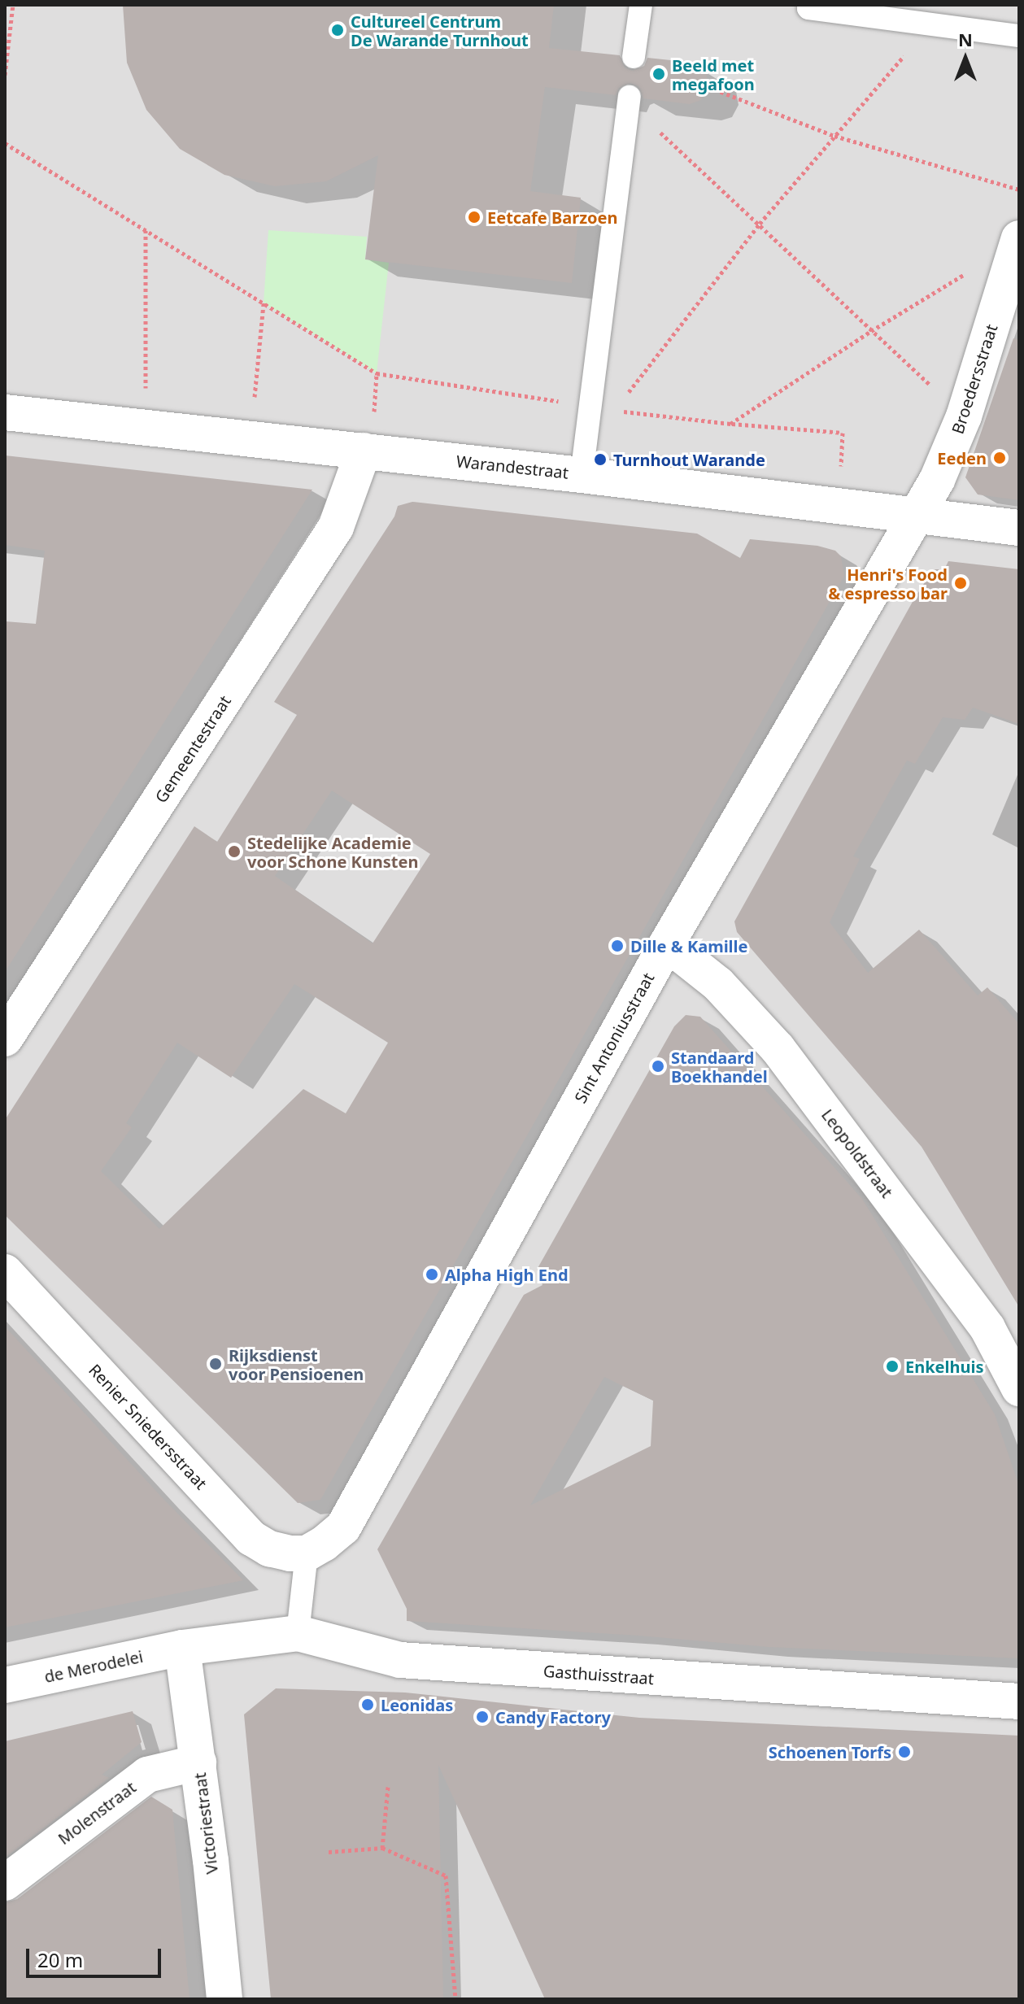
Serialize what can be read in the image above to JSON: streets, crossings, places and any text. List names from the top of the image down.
{
  "streets": {
    "street": [
      "Broedersstraat",
      "Warandestraat",
      "Gemeentestraat",
      "Sint Antoniusstraat",
      "Leopoldstraat",
      "Renier Sniedersstraat",
      "de Merodelei",
      "Gasthuisstraat",
      "Molenstraat",
      "Victoriestraat"
    ]
  },
  "crossings": [
    ["Broedersstraat", "Warandestraat"],
    ["Broedersstraat", "Sint Antoniusstraat"],
    ["Warandestraat", "Gemeentestraat"],
    ["Warandestraat", "Sint Antoniusstraat"],
    ["Sint Antoniusstraat", "Leopoldstraat"],
    ["Sint Antoniusstraat", "Renier Sniedersstraat"],
    ["de Merodelei", "Gasthuisstraat"],
    ["de Merodelei", "Victoriestraat"],
    ["Gasthuisstraat", "Victoriestraat"],
    ["Molenstraat", "Victoriestraat"]
  ],
  "places": [
    "Cultureel Centrum De Warande Turnhout",
    "Beeld met megafoon",
    "Eetcafe Barzoen",
    "Eeden",
    "Turnhout Warande",
    "Henri's Food & espresso bar",
    "Stedelijke Academie voor Schone Kunsten",
    "Dille & Kamille",
    "Standaard Boekhandel",
    "Alpha High End",
    "Rijksdienst voor Pensioenen",
    "Enkelhuis",
    "Leonidas",
    "Candy Factory",
    "Schoenen Torfs"
  ],
  "scale_bar": "20 m",
  "north": "top"
}
